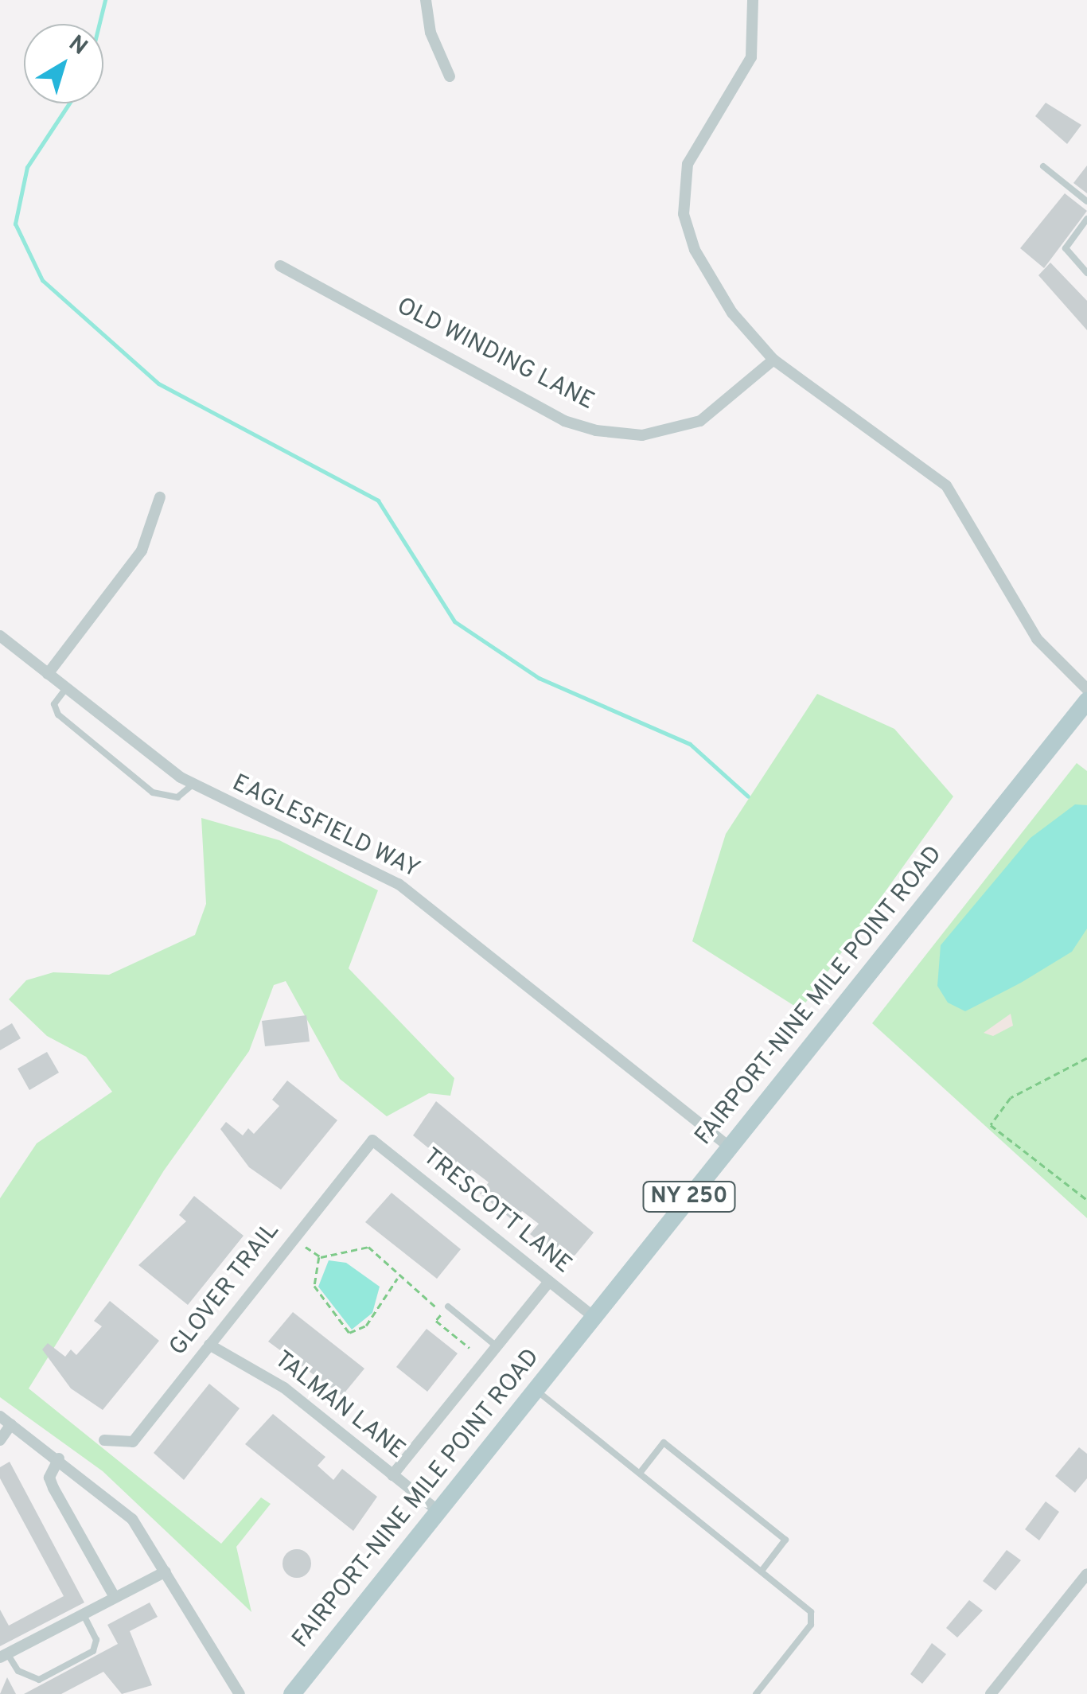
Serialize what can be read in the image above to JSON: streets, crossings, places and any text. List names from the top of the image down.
{
  "streets": {
    "main road": ["FAIRPORT-NINE MILE POINT ROAD", "NY 250"],
    "street": [
      "OLD WINDING LANE",
      "EAGLESFIELD WAY",
      "TRESCOTT LANE",
      "GLOVER TRAIL",
      "TALMAN LANE"
    ]
  },
  "crossings": [
    ["EAGLESFIELD WAY", "FAIRPORT-NINE MILE POINT ROAD"],
    ["FAIRPORT-NINE MILE POINT ROAD", "TRESCOTT LANE"],
    ["FAIRPORT-NINE MILE POINT ROAD", "TALMAN LANE"],
    ["TRESCOTT LANE", "GLOVER TRAIL"],
    ["GLOVER TRAIL", "TALMAN LANE"]
  ],
  "north": "top right"
}
